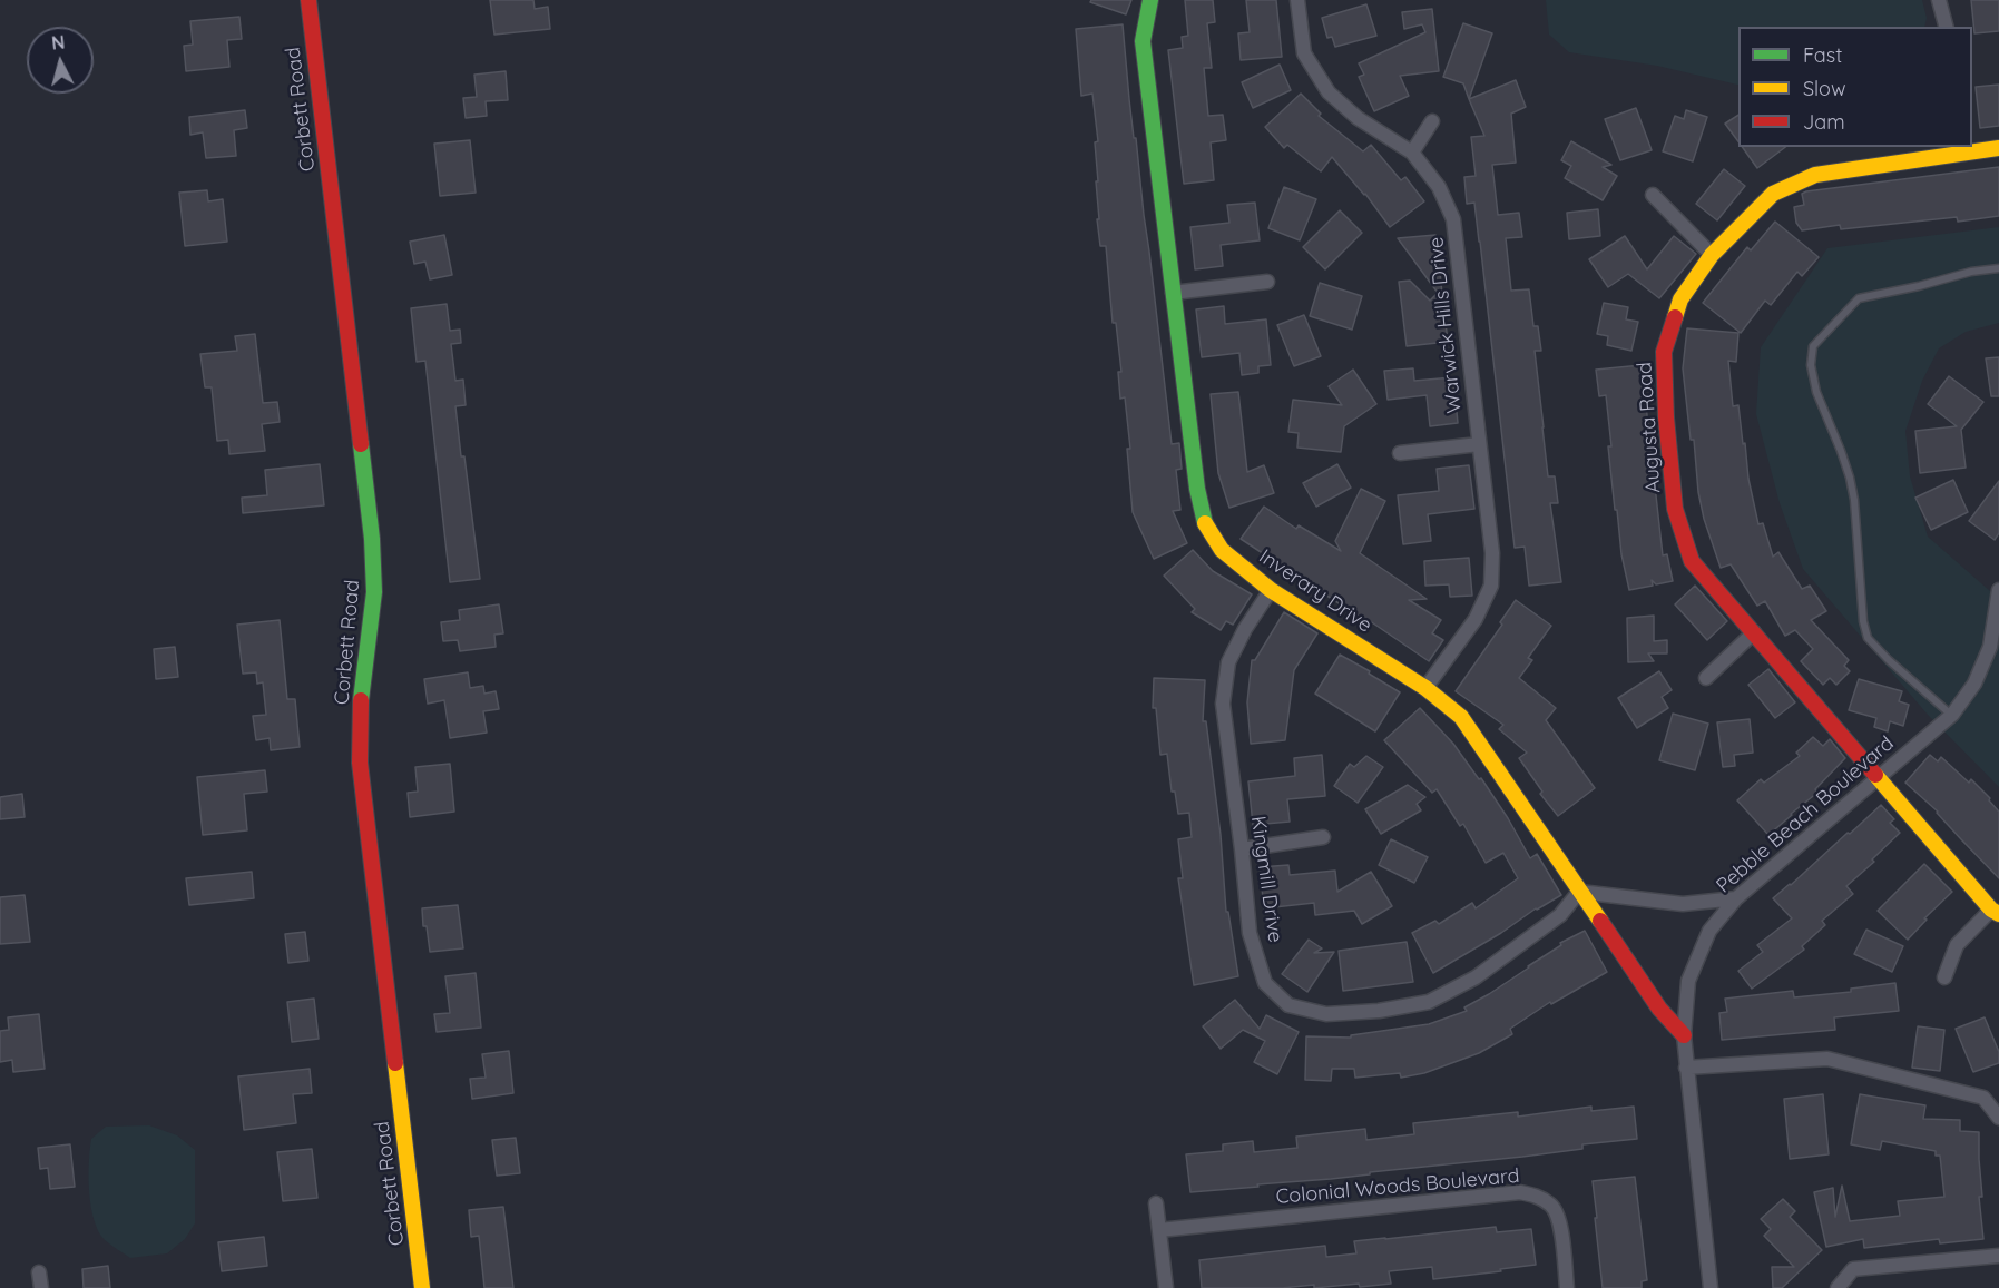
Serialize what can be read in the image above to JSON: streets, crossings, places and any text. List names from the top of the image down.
{
  "streets": {
    "street": [
      "Corbett Road",
      "Warwick Hills Drive",
      "Augusta Road",
      "Inverary Drive",
      "Pebble Beach Boulevard",
      "Kingmill Drive",
      "Colonial Woods Boulevard"
    ]
  },
  "crossings": [
    ["Warwick Hills Drive", "Inverary Drive"],
    ["Augusta Road", "Pebble Beach Boulevard"],
    ["Inverary Drive", "Pebble Beach Boulevard"],
    ["Inverary Drive", "Kingmill Drive"]
  ],
  "legend": ["Fast", "Slow", "Jam"],
  "north": "top"
}
